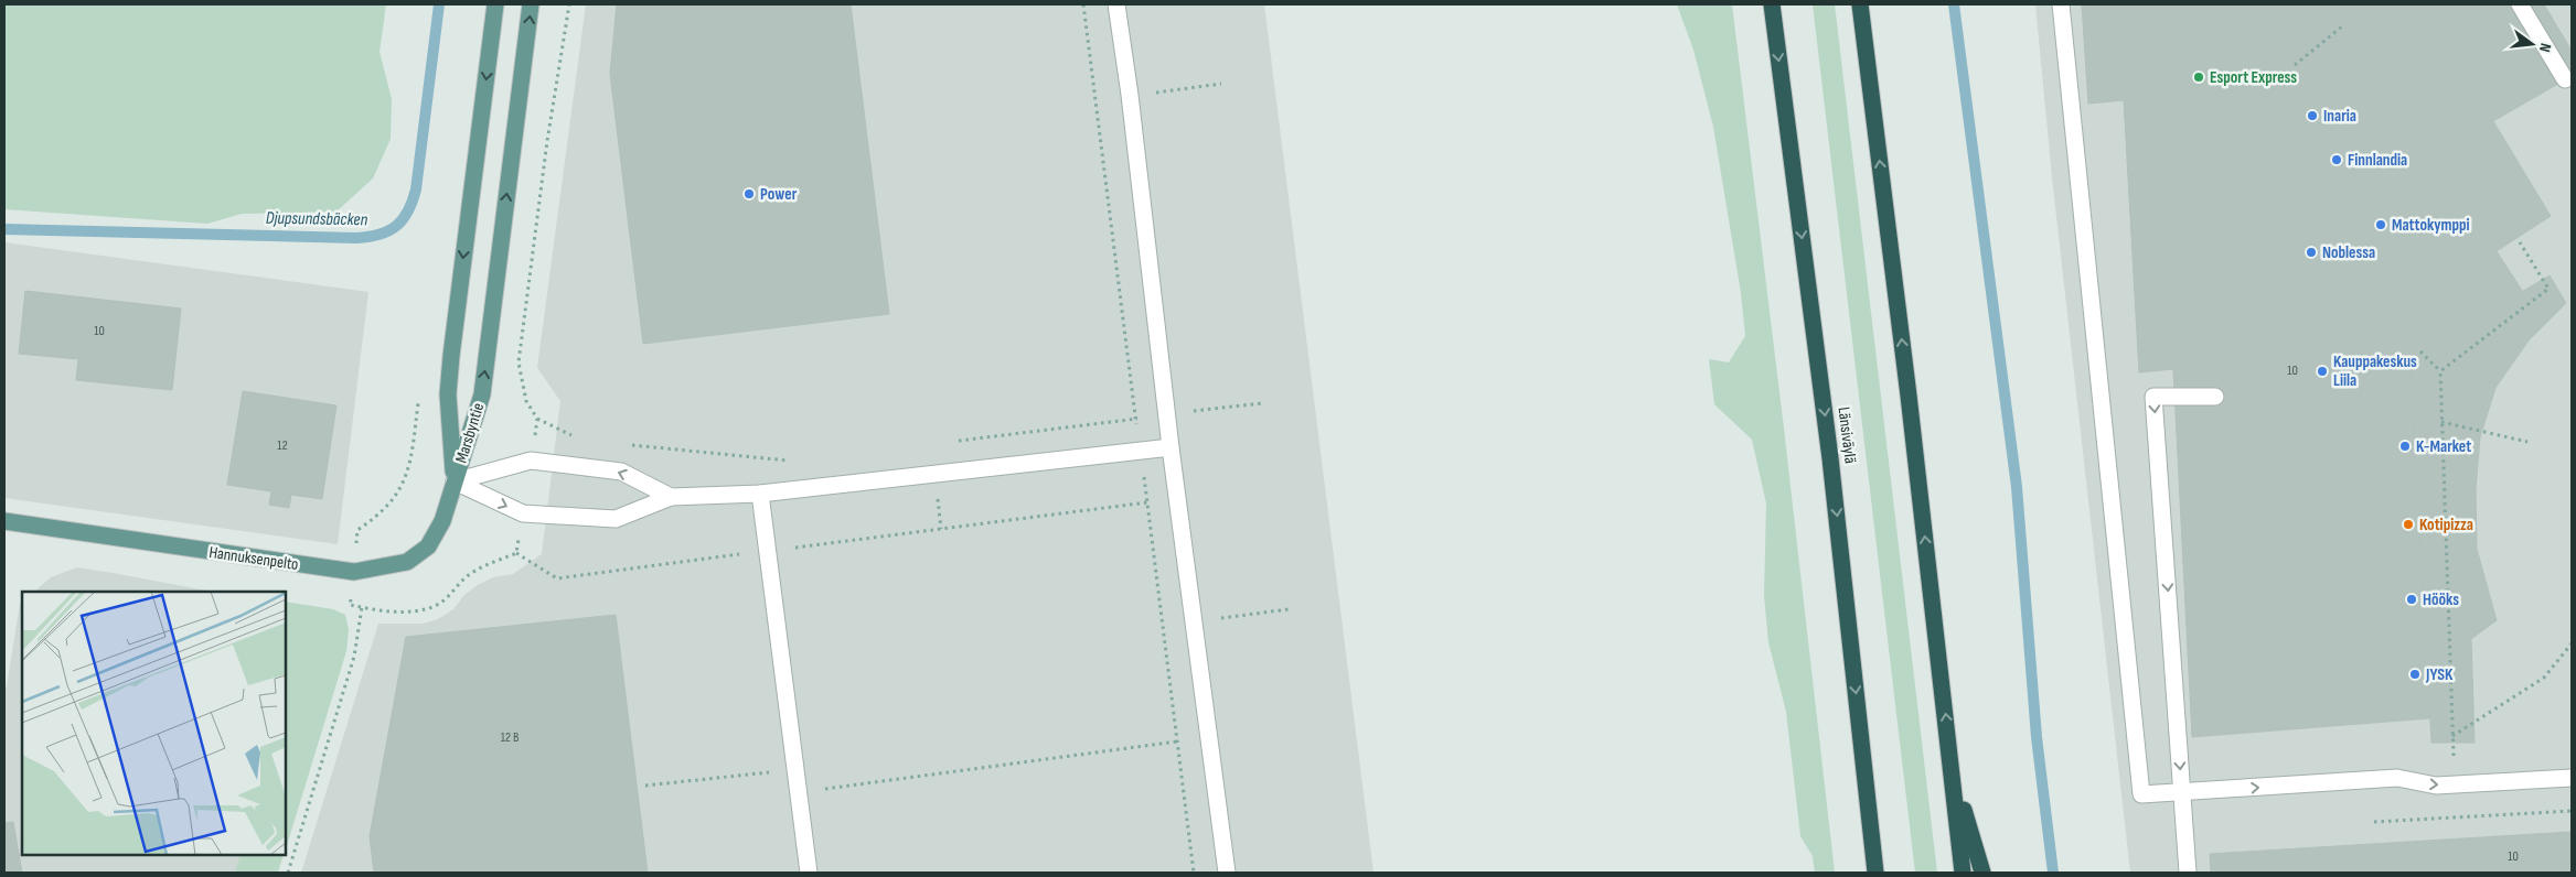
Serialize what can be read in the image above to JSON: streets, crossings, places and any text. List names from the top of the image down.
{
  "streets": {
    "highway": ["Länsiväylä"],
    "main road": ["Marsbyntie", "Hannuksenpelto"]
  },
  "crossings": [
    ["Marsbyntie", "Hannuksenpelto"]
  ],
  "water": ["Djupsundsbäcken"],
  "places": [
    "Esport Express",
    "Inaria",
    "Finnlandia",
    "Power",
    "Mattokymppi",
    "Noblessa",
    "Kauppakeskus Liila",
    "K-Market",
    "Kotipizza",
    "Hööks",
    "JYSK"
  ],
  "house_numbers": [
    "10",
    "10",
    "12",
    "12 B",
    "10"
  ],
  "north": "right"
}
